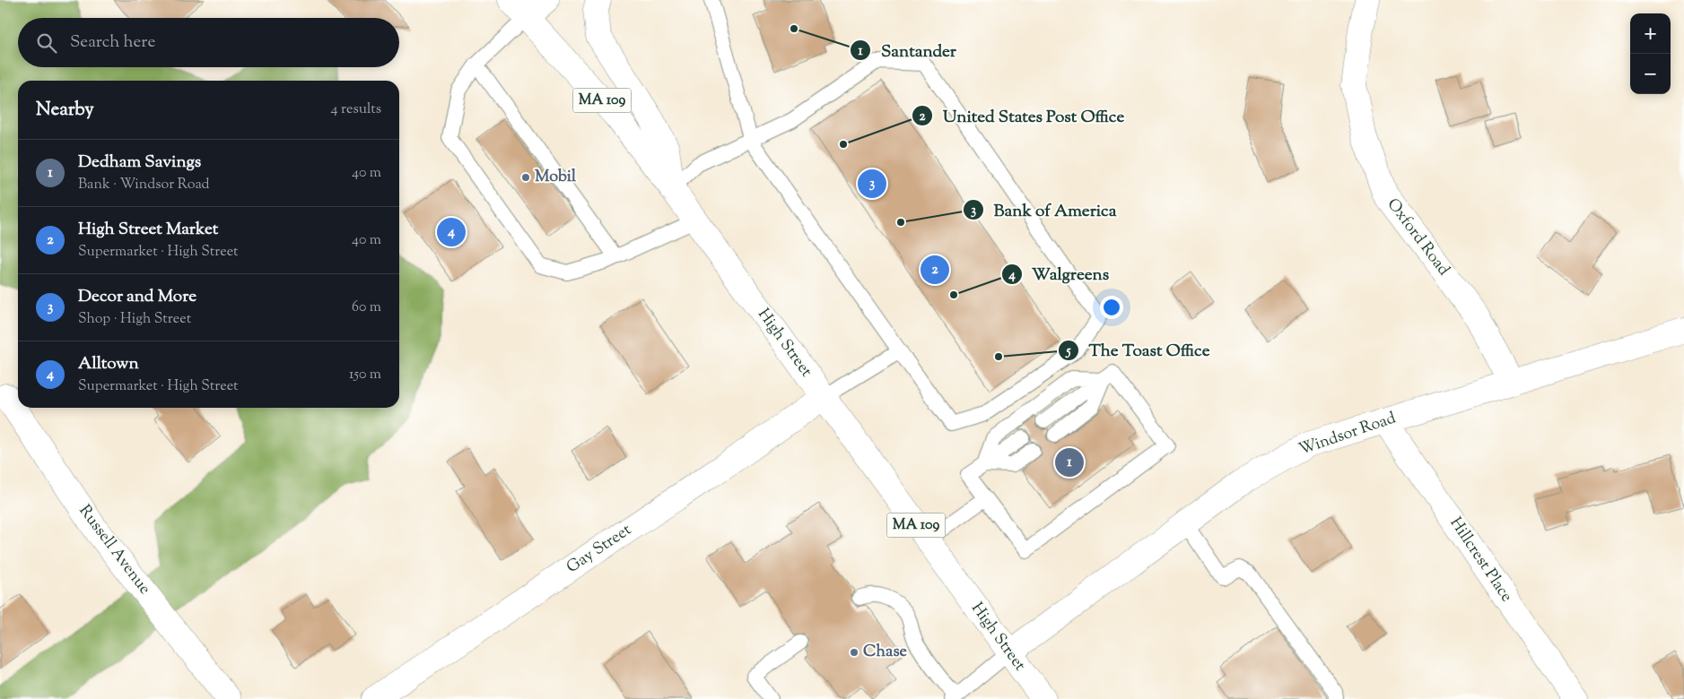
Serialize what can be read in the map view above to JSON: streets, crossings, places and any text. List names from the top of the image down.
{
  "streets": {
    "street": [
      "MA 109",
      "Oxford Road",
      "High Street",
      "Windsor Road",
      "Gay Street",
      "Russell Avenue",
      "Hillcrest Place"
    ]
  },
  "crossings": [
    ["Oxford Road", "Windsor Road"],
    ["High Street", "Windsor Road"],
    ["High Street", "Gay Street"],
    ["Windsor Road", "Hillcrest Place"]
  ],
  "places": [
    "Santander",
    "United States Post Office",
    "Mobil",
    "Bank of America",
    "Walgreens",
    "The Toast Office",
    "Chase"
  ],
  "page": {
    "map_buttons": ["+", "−"],
    "search": "Search here",
    "heading": ["Nearby", "4 results"],
    "list": [
      {
        "mark": "1",
        "name": "Dedham Savings",
        "note": "Bank · Windsor Road",
        "value": "40 m"
      },
      {
        "mark": "2",
        "name": "High Street Market",
        "note": "Supermarket · High Street",
        "value": "40 m"
      },
      {
        "mark": "3",
        "name": "Decor and More",
        "note": "Shop · High Street",
        "value": "60 m"
      },
      {
        "mark": "4",
        "name": "Alltown",
        "note": "Supermarket · High Street",
        "value": "150 m"
      }
    ],
    "pins": [
      "3",
      "4",
      "2",
      "1"
    ]
  }
}
